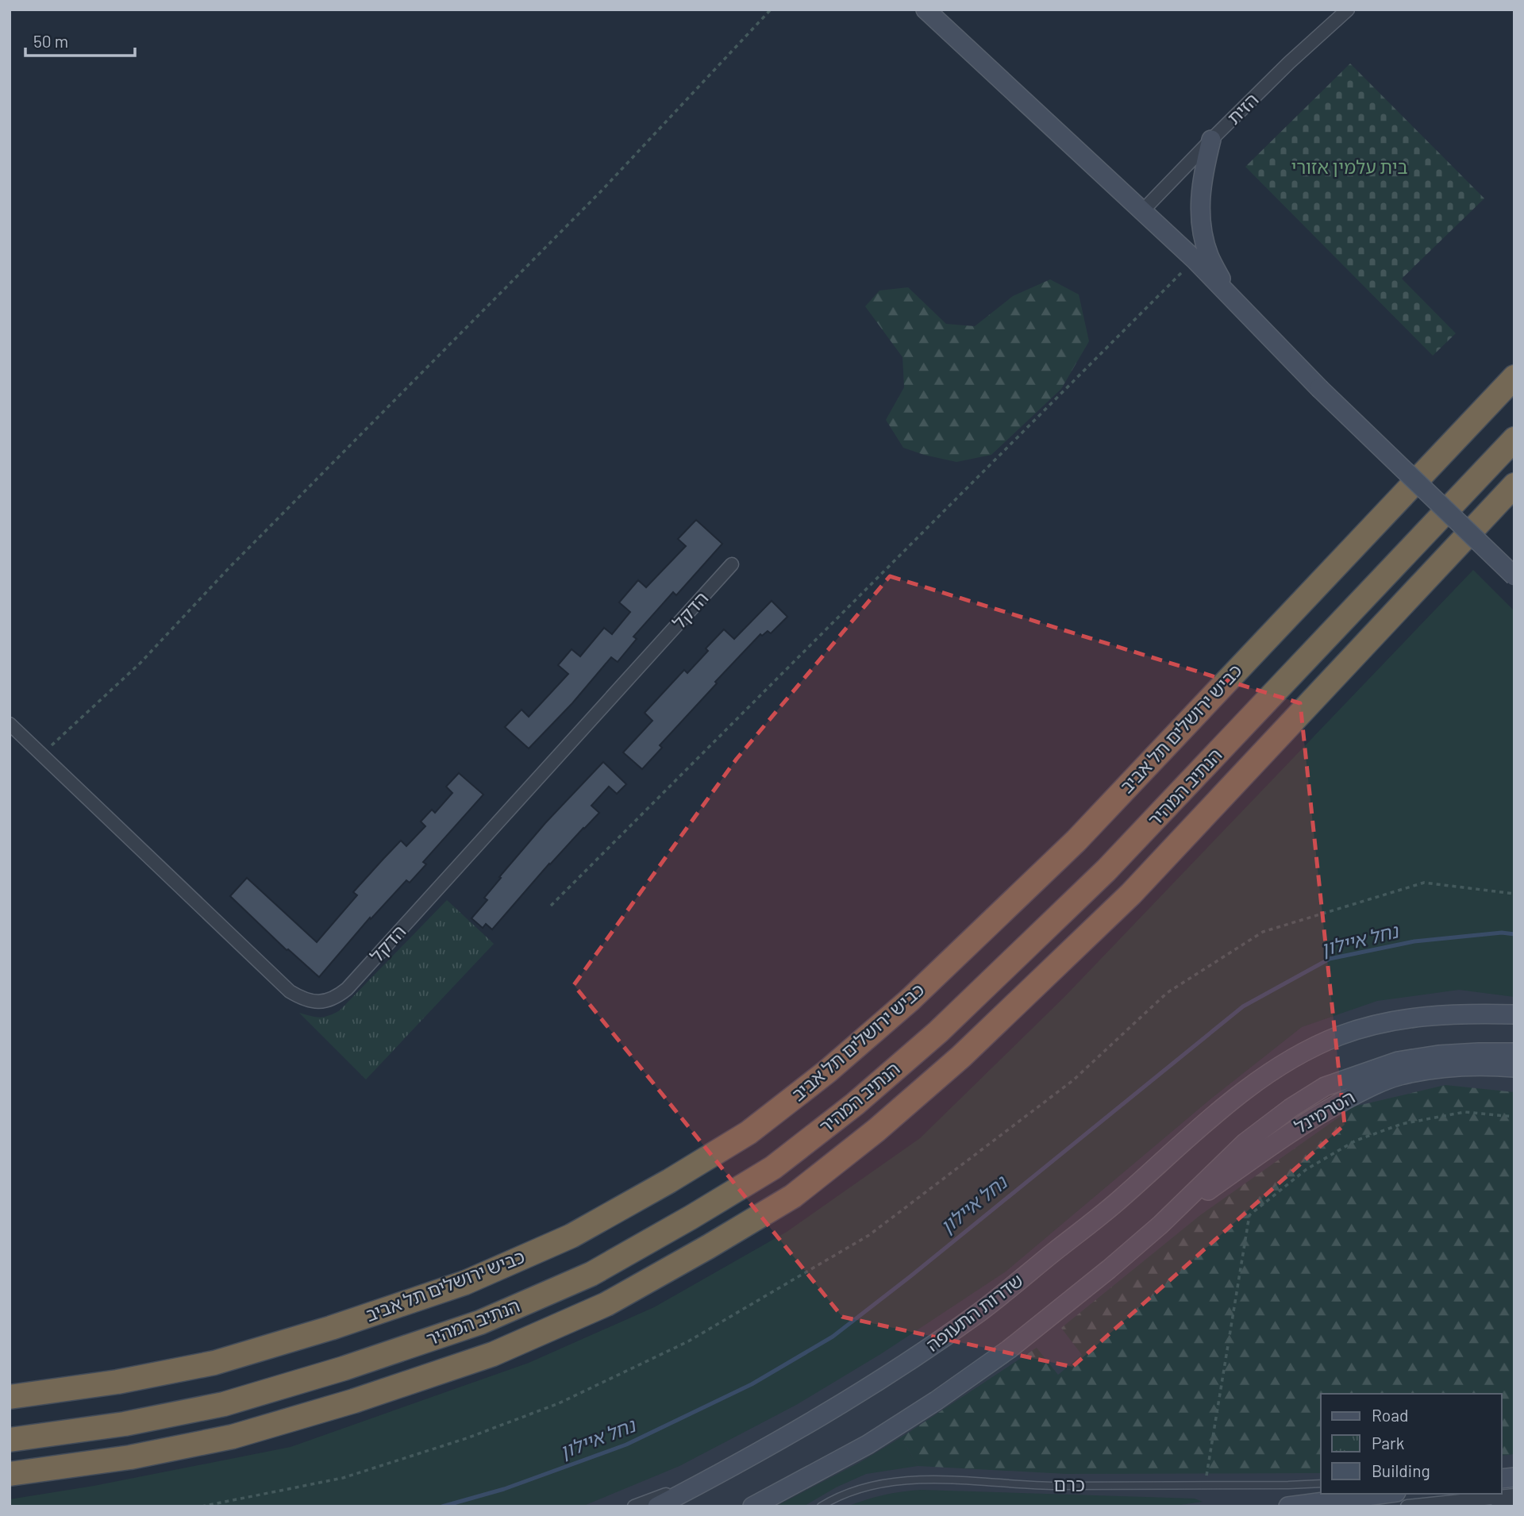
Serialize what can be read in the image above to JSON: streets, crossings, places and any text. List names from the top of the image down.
{
  "streets": {
    "highway": ["כביש ירושלים תל אביב", "הנתיב המהיר"],
    "main road": ["הטרמינל", "שדרות התעופה"],
    "street": ["הזית", "הדקל"],
    "lane": ["כרם"]
  },
  "water": ["נחל איילון"],
  "parks": ["בית עלמין אזורי"],
  "legend": ["Road", "Park", "Building"],
  "scale_bar": "50 m"
}
